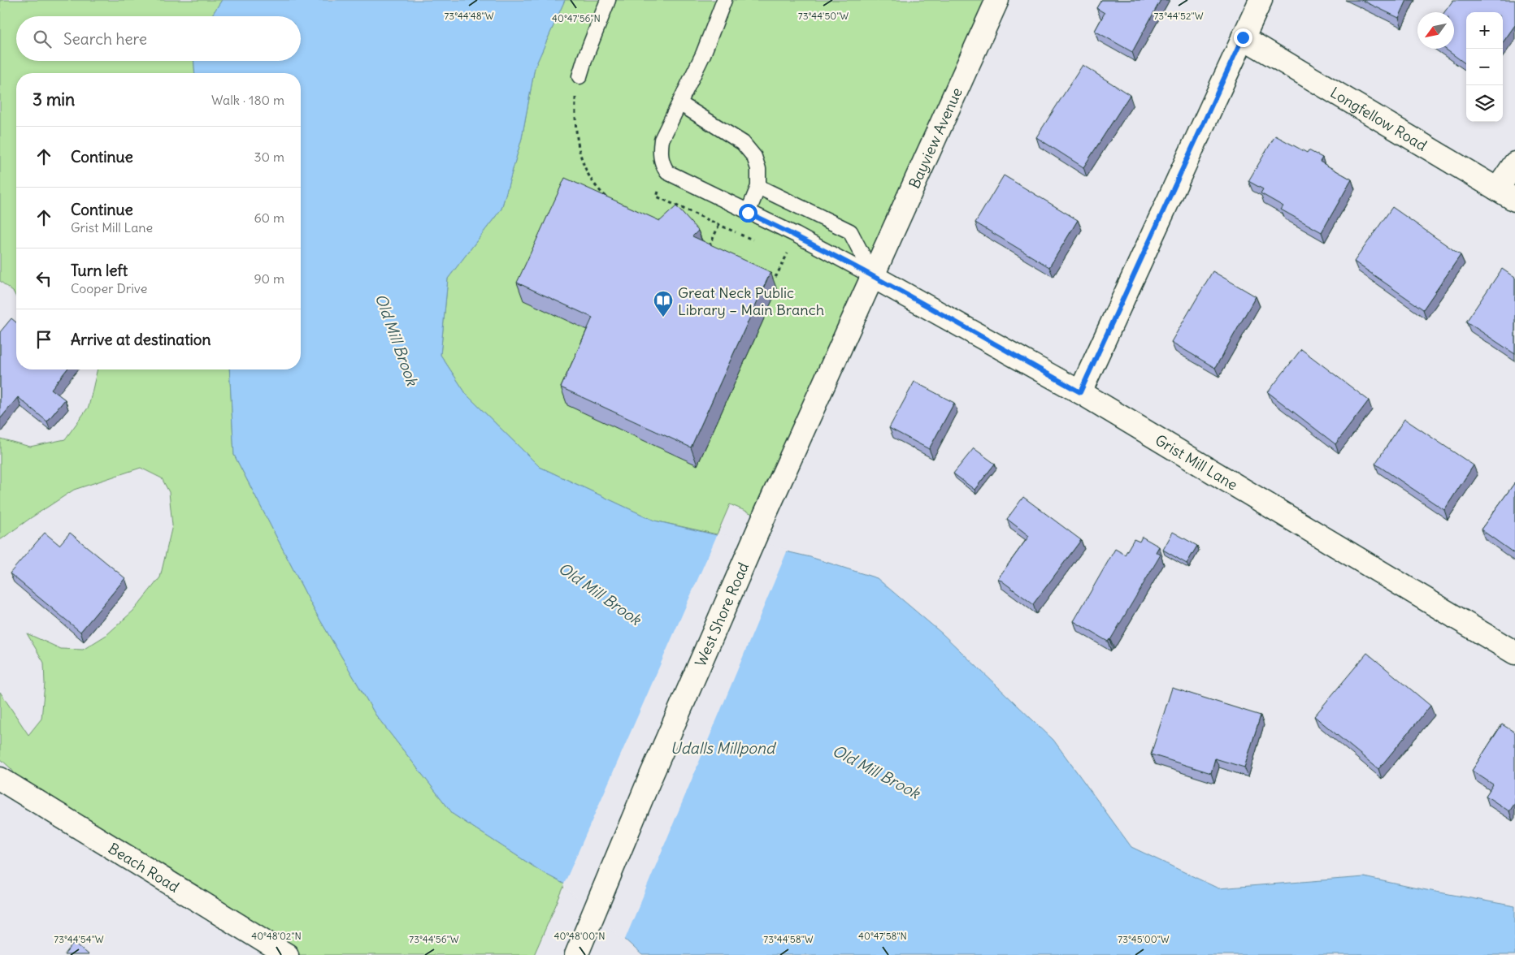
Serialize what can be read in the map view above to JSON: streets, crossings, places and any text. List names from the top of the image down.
{
  "streets": {
    "street": [
      "Longfellow Road",
      "Bayview Avenue",
      "Grist Mill Lane",
      "West Shore Road",
      "Beach Road"
    ]
  },
  "crossings": [
    ["Bayview Avenue", "Grist Mill Lane"],
    ["Bayview Avenue", "West Shore Road"],
    ["Grist Mill Lane", "West Shore Road"]
  ],
  "water": ["Old Mill Brook", "Udalls Millpond"],
  "places": {
    "library": ["Great Neck Public Library – Main Branch"]
  },
  "north": "bottom left",
  "page": {
    "map_buttons": ["+", "−"],
    "search": "Search here",
    "heading": ["3 min", "Walk · 180 m"],
    "list": [
      ["Continue", "30 m"],
      ["Continue", "Grist Mill Lane", "60 m"],
      ["Turn left", "Cooper Drive", "90 m"],
      "Arrive at destination"
    ]
  },
  "coordinates": [
    "73°44'48\"W",
    "73°44'50\"W",
    "73°44'52\"W",
    "40°47'56\"N",
    "40°48'02\"N",
    "40°48'00\"N",
    "40°47'58\"N",
    "73°44'54\"W",
    "73°44'56\"W",
    "73°44'58\"W",
    "73°45'00\"W"
  ]
}
